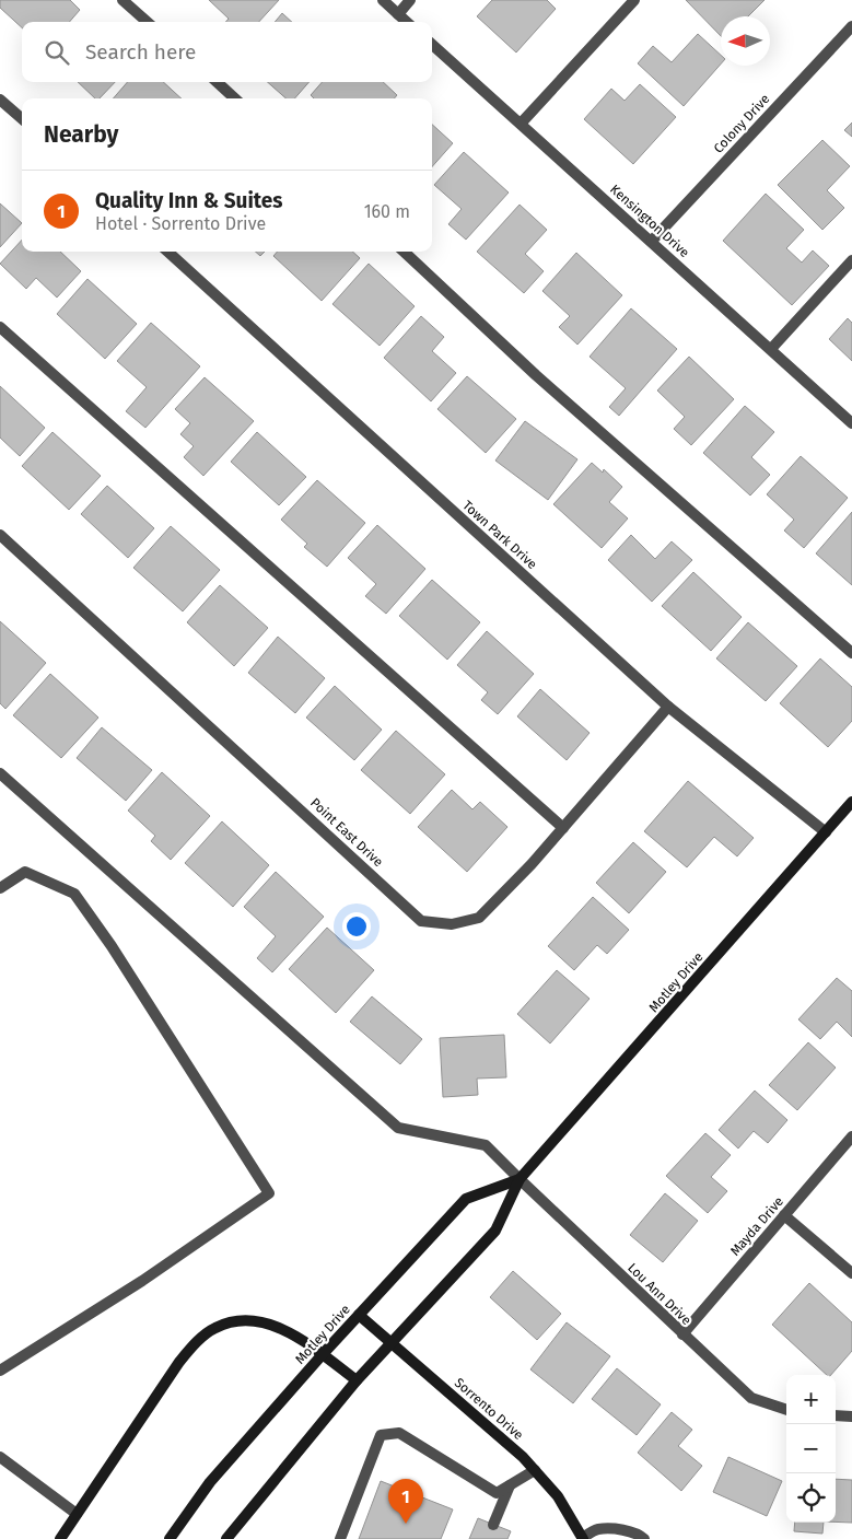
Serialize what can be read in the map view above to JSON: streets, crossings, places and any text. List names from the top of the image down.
{
  "streets": {
    "main road": ["Motley Drive", "Sorrento Drive"],
    "street": [
      "Colony Drive",
      "Kensington Drive",
      "Town Park Drive",
      "Point East Drive",
      "Mayda Drive",
      "Lou Ann Drive"
    ]
  },
  "crossings": [
    ["Colony Drive", "Kensington Drive"],
    ["Town Park Drive", "Point East Drive"],
    ["Town Park Drive", "Motley Drive"],
    ["Motley Drive", "Lou Ann Drive"],
    ["Motley Drive", "Sorrento Drive"],
    ["Mayda Drive", "Lou Ann Drive"]
  ],
  "north": "left",
  "page": {
    "search": "Search here",
    "heading": "Nearby",
    "list": [
      {
        "mark": "1",
        "name": "Quality Inn & Suites",
        "note": "Hotel · Sorrento Drive",
        "value": "160 m"
      }
    ],
    "map_buttons": ["+", "−"],
    "pins": "1"
  }
}
